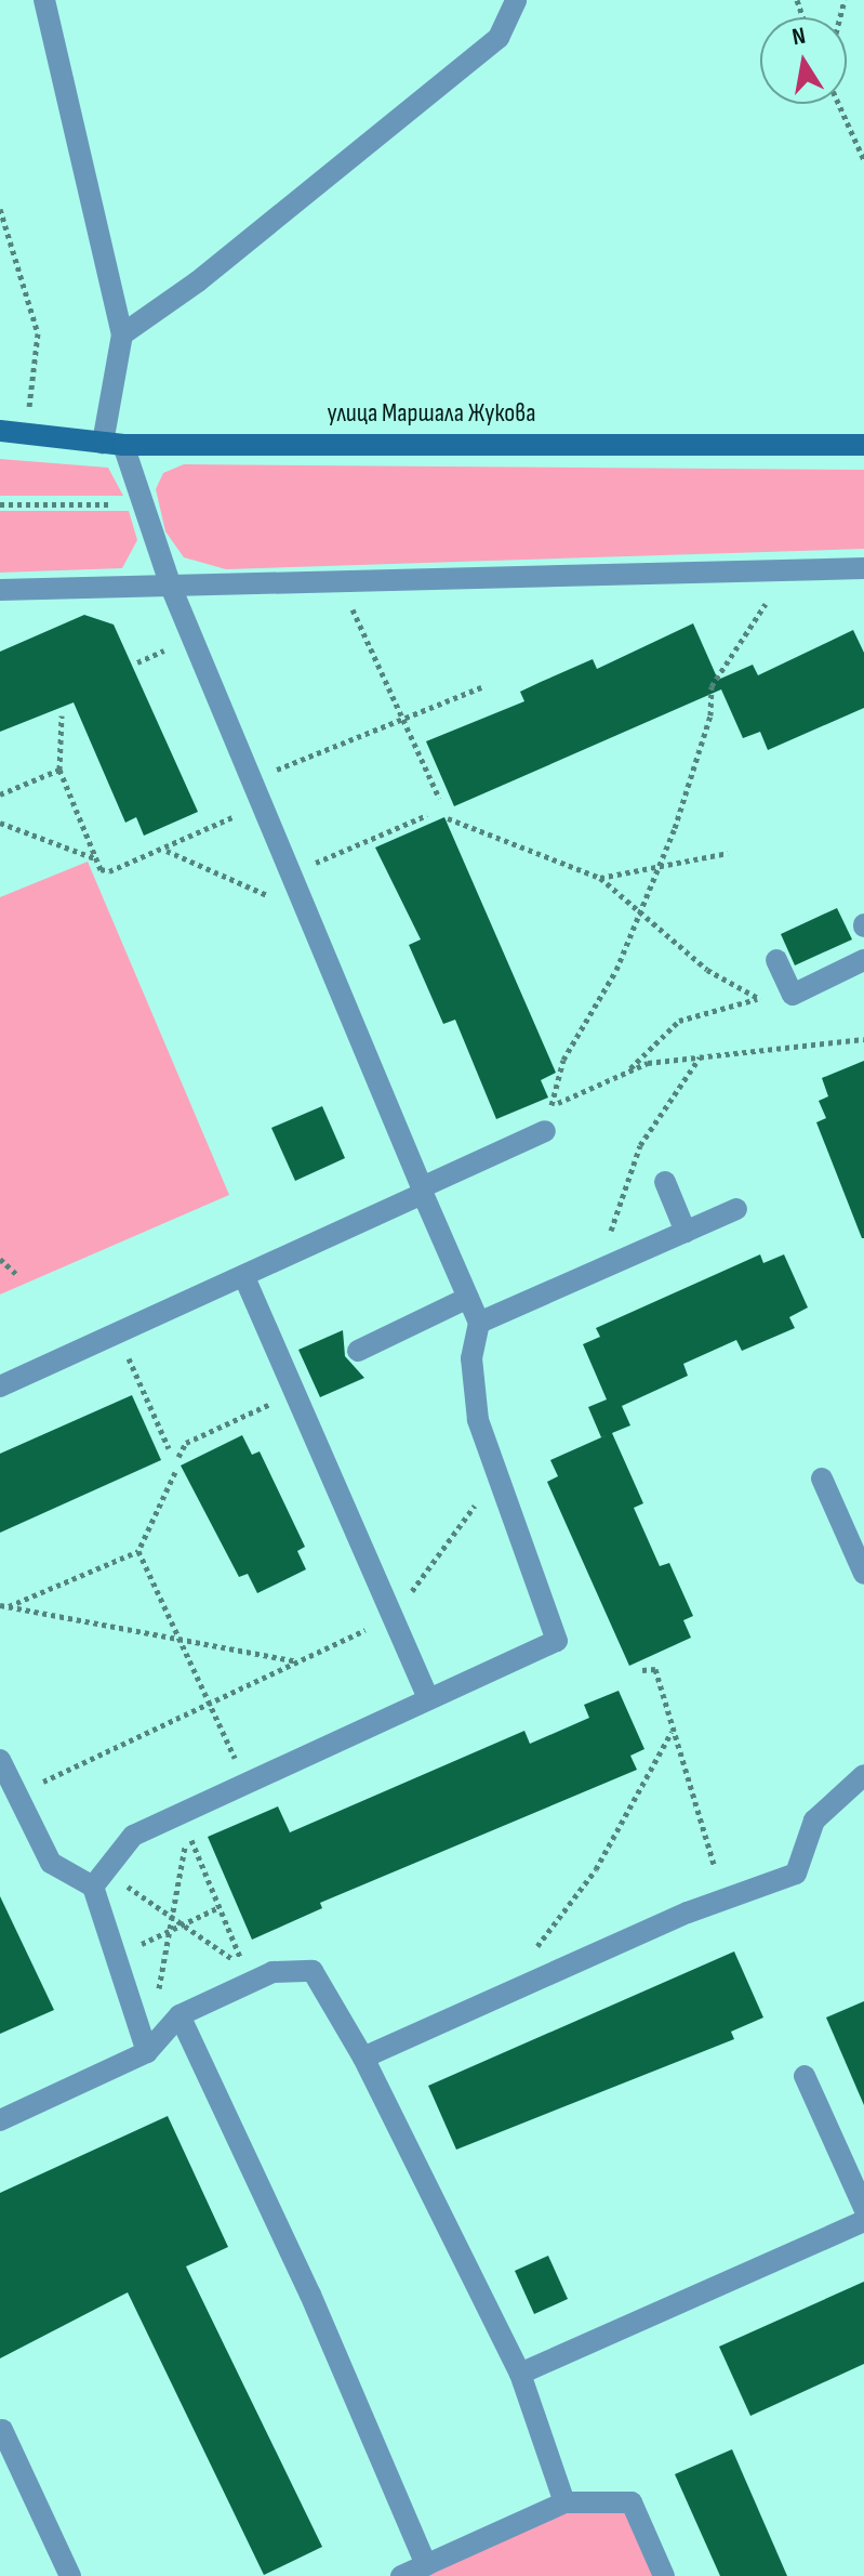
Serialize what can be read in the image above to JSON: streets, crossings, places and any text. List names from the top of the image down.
{
  "streets": {
    "main road": ["улица Маршала Жукова"]
  },
  "north": "top"
}
